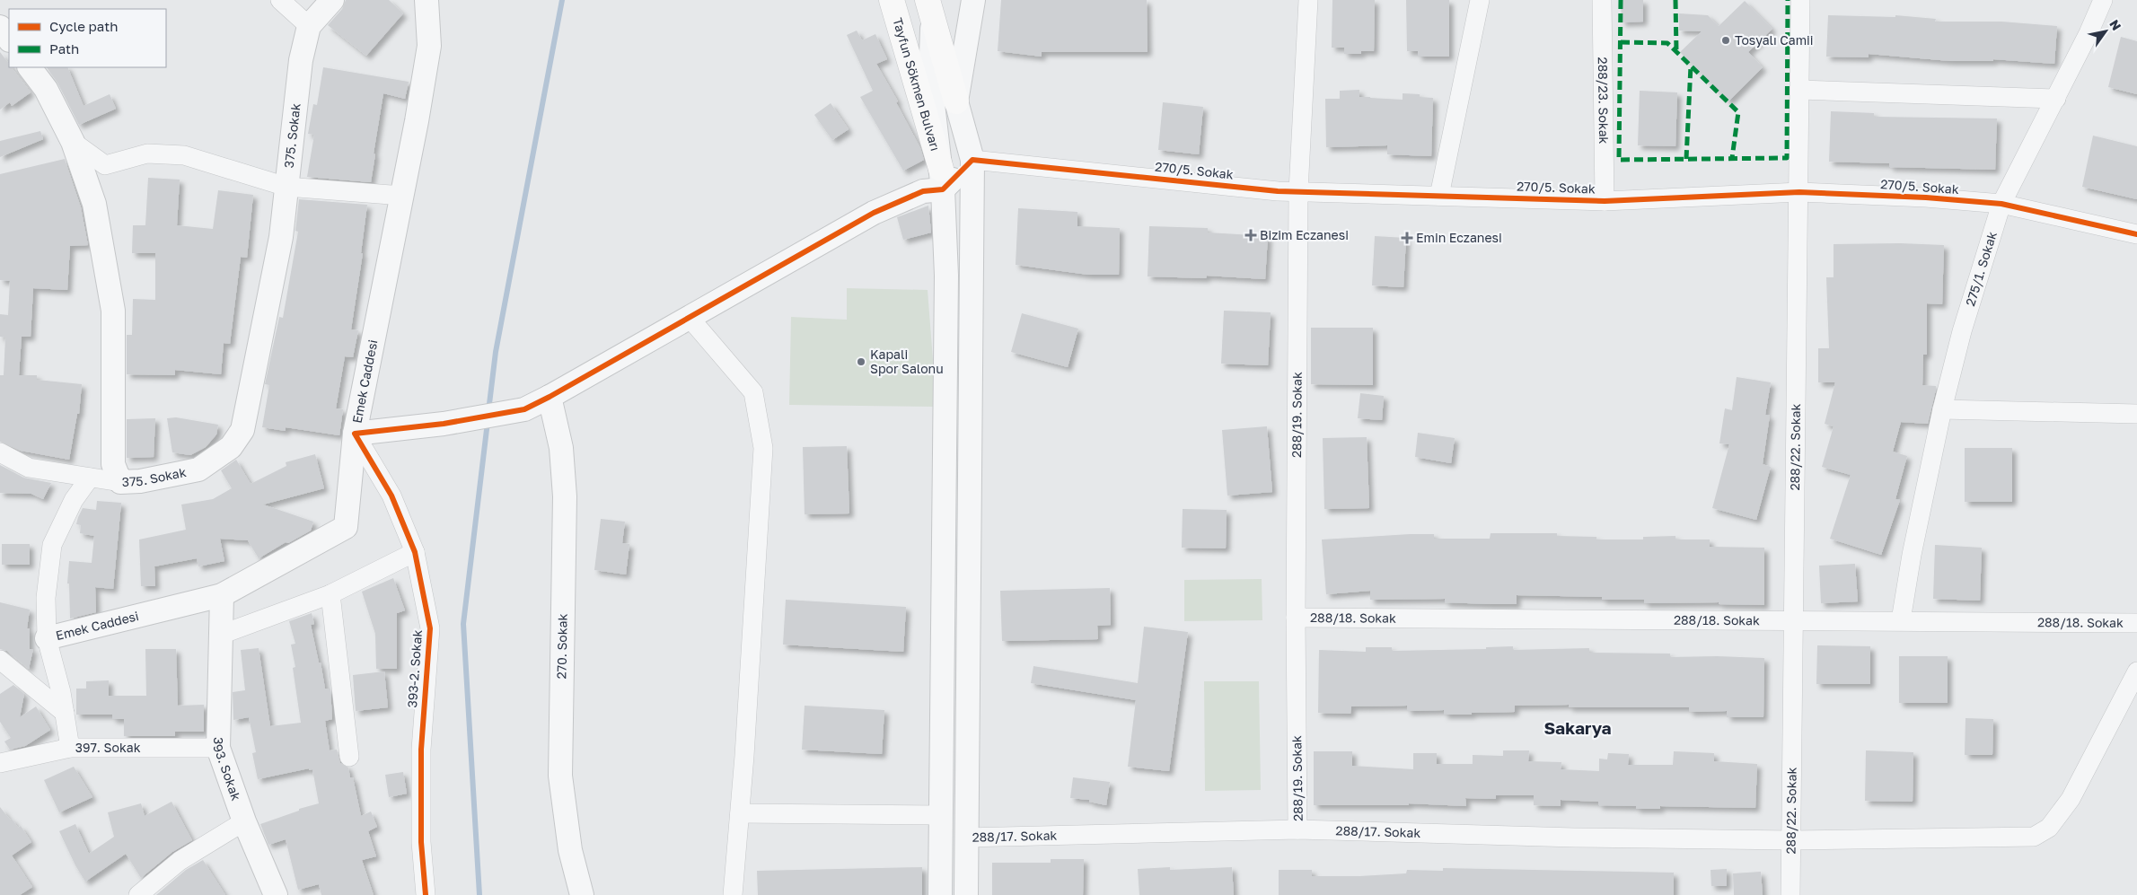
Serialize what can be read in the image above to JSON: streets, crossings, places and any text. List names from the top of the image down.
{
  "streets": {
    "main road": ["Tayfun Sökmen Bulvarı"],
    "street": [
      "288/23. Sokak",
      "375. Sokak",
      "270/5. Sokak",
      "275/1. Sokak",
      "Emek Caddesi",
      "288/19. Sokak",
      "288/22. Sokak",
      "288/18. Sokak",
      "270. Sokak",
      "393-2. Sokak",
      "397. Sokak",
      "393. Sokak",
      "288/17. Sokak"
    ]
  },
  "crossings": [
    ["288/23. Sokak", "270/5. Sokak"],
    ["270/5. Sokak", "275/1. Sokak"],
    ["270/5. Sokak", "288/19. Sokak"],
    ["270/5. Sokak", "288/22. Sokak"],
    ["275/1. Sokak", "288/18. Sokak"],
    ["Emek Caddesi", "393-2. Sokak"],
    ["Emek Caddesi", "393. Sokak"],
    ["288/19. Sokak", "288/18. Sokak"],
    ["288/19. Sokak", "288/17. Sokak"],
    ["288/22. Sokak", "288/18. Sokak"],
    ["288/22. Sokak", "288/17. Sokak"],
    ["397. Sokak", "393. Sokak"]
  ],
  "districts": ["Sakarya"],
  "places": {
    "other": ["Tosyalı Camii", "Kapali Spor Salonu"],
    "health": ["Bizim Eczanesi", "Emin Eczanesi"]
  },
  "legend": ["Cycle path", "Path"],
  "north": "top right"
}
